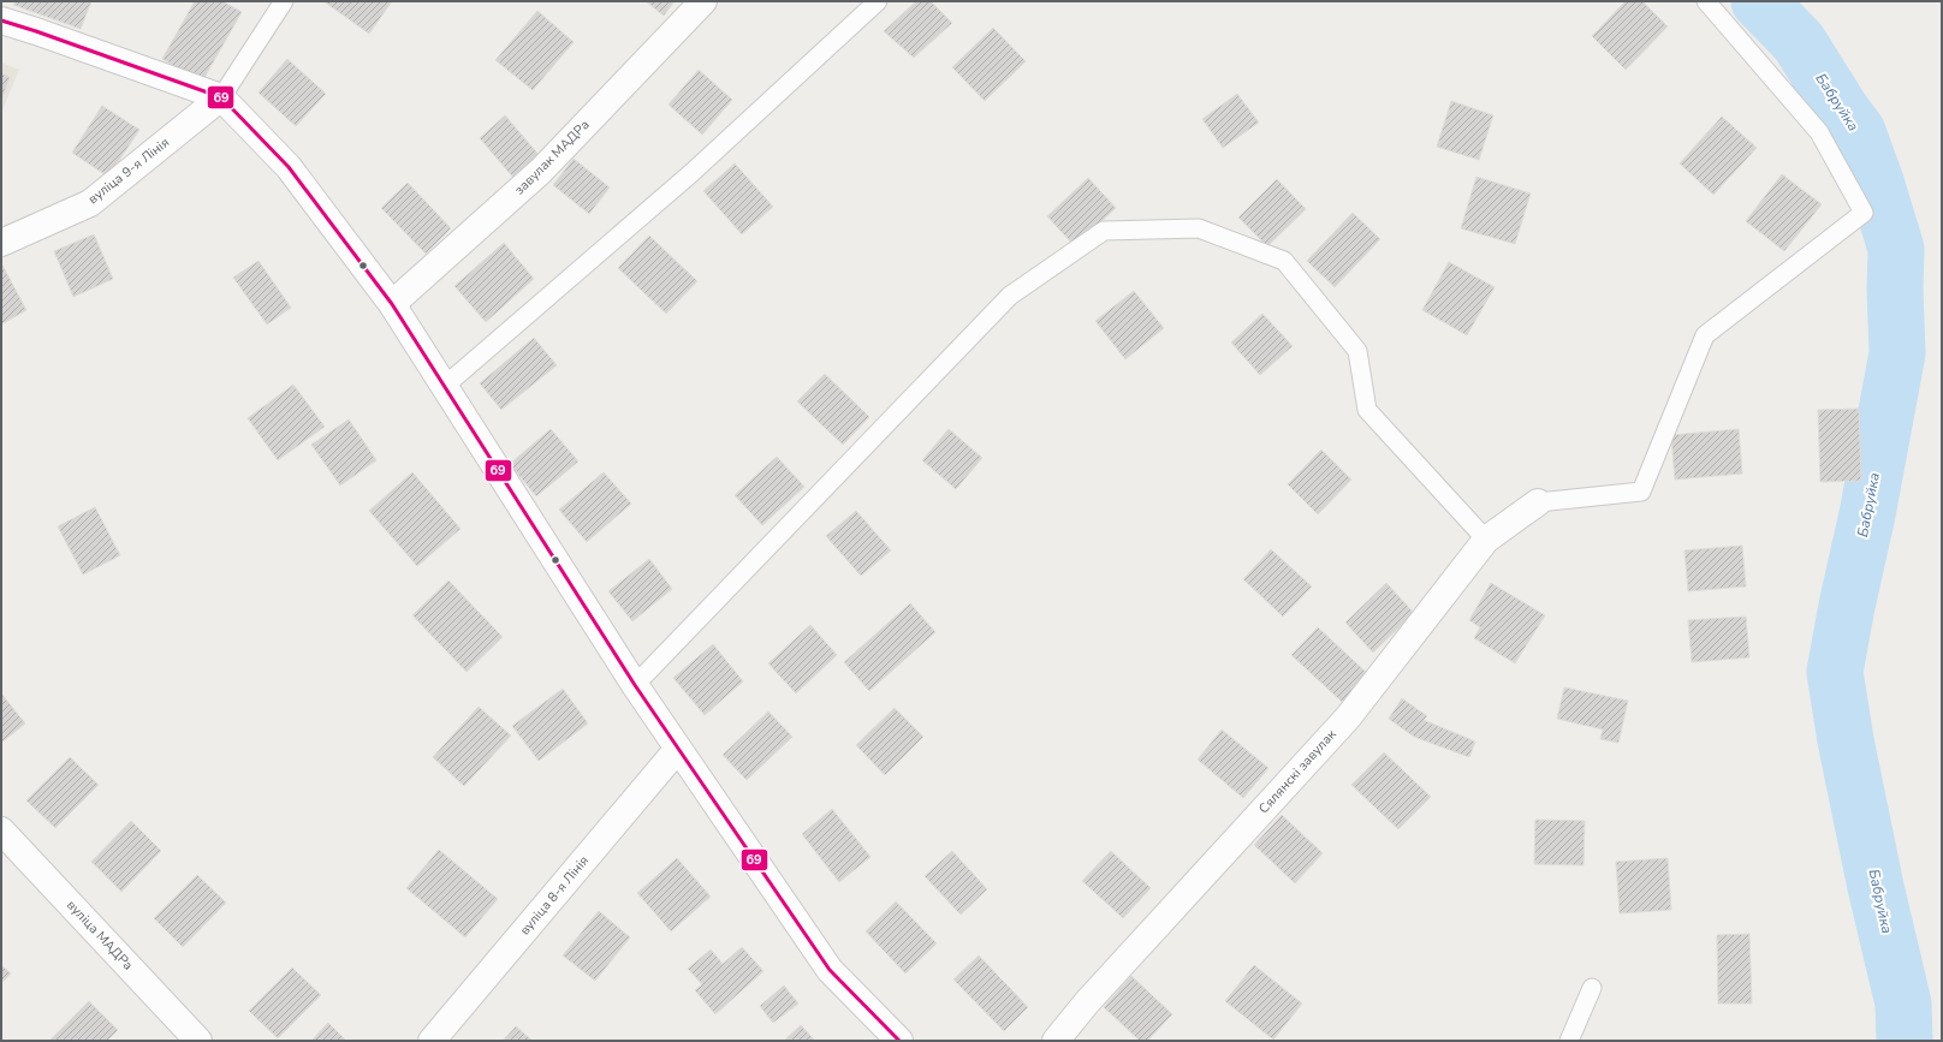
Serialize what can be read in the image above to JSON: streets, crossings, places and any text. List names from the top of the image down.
{
  "streets": {
    "street": [
      "завулак МАДРа",
      "вуліца 9-я Лінія",
      "Сялянскі завулак",
      "вуліца 8-я Лінія",
      "вуліца МАДРа"
    ]
  },
  "water": ["Бабруйка"],
  "lines": ["transit line 69"]
}
